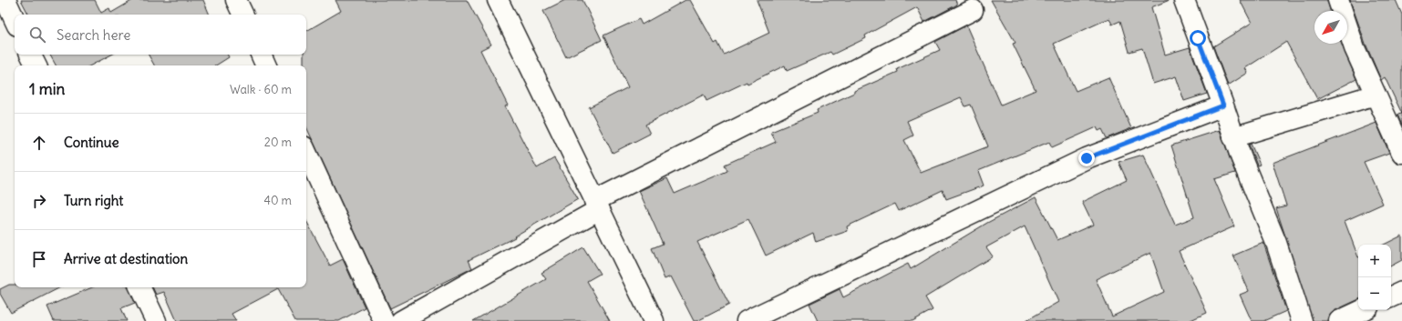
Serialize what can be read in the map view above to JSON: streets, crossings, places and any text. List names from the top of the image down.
{
  "north": "bottom left",
  "page": {
    "search": "Search here",
    "heading": ["1 min", "Walk · 60 m"],
    "list": [
      ["Continue", "20 m"],
      ["Turn right", "40 m"],
      "Arrive at destination"
    ],
    "map_buttons": ["+", "−"]
  }
}
